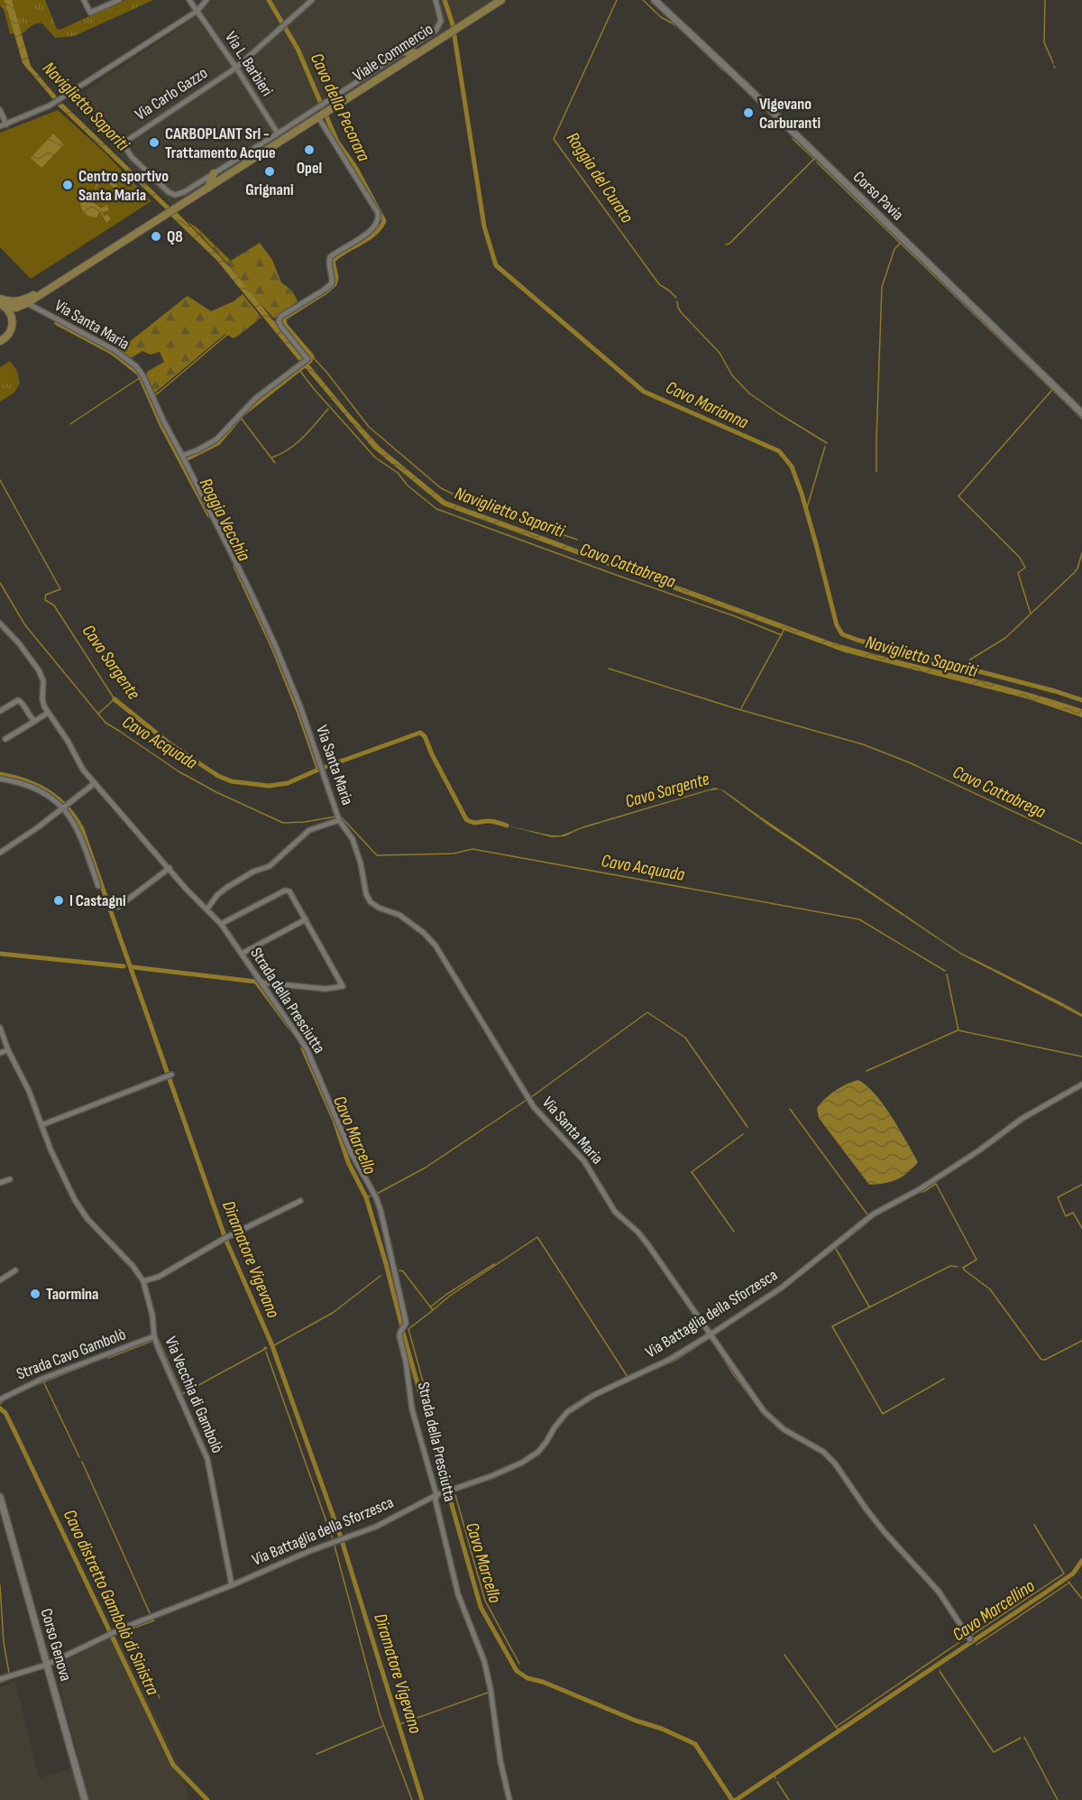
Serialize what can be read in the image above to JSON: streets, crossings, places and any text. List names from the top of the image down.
{
  "streets": {
    "main road": ["Viale Commercio", "Corso Pavia", "Corso Genova"],
    "street": [
      "Via L. Barbieri",
      "Via Carlo Gazzo",
      "Via Santa Maria",
      "Strada della Presciutta",
      "Via Battaglia della Sforzesca",
      "Strada Cavo Gambolò",
      "Via Vecchia di Gambolò"
    ]
  },
  "crossings": [
    ["Viale Commercio", "Via Santa Maria"],
    ["Via L. Barbieri", "Via Carlo Gazzo"],
    ["Via Santa Maria", "Via Battaglia della Sforzesca"],
    ["Strada della Presciutta", "Via Battaglia della Sforzesca"],
    ["Via Battaglia della Sforzesca", "Via Vecchia di Gambolò"],
    ["Via Battaglia della Sforzesca", "Corso Genova"],
    ["Strada Cavo Gambolò", "Via Vecchia di Gambolò"]
  ],
  "water": [
    "Naviglietto Saporiti",
    "Cavo della Pecorara",
    "Roggia del Curato",
    "Cavo Marianna",
    "Roggia Vecchia",
    "Cavo Cattabrega",
    "Cavo Sorgente",
    "Cavo Acquada",
    "Cavo Marcello",
    "Diramatore Vigevano",
    "Cavo distretto Gambolò di Sinistra",
    "Cavo Marcellino"
  ],
  "places": [
    "Vigevano Carburanti",
    "CARBOPLANT Srl - Trattamento Acque",
    "Opel",
    "Grignani",
    "Centro sportivo Santa Maria",
    "Q8",
    "I Castagni",
    "Taormina"
  ]
}
